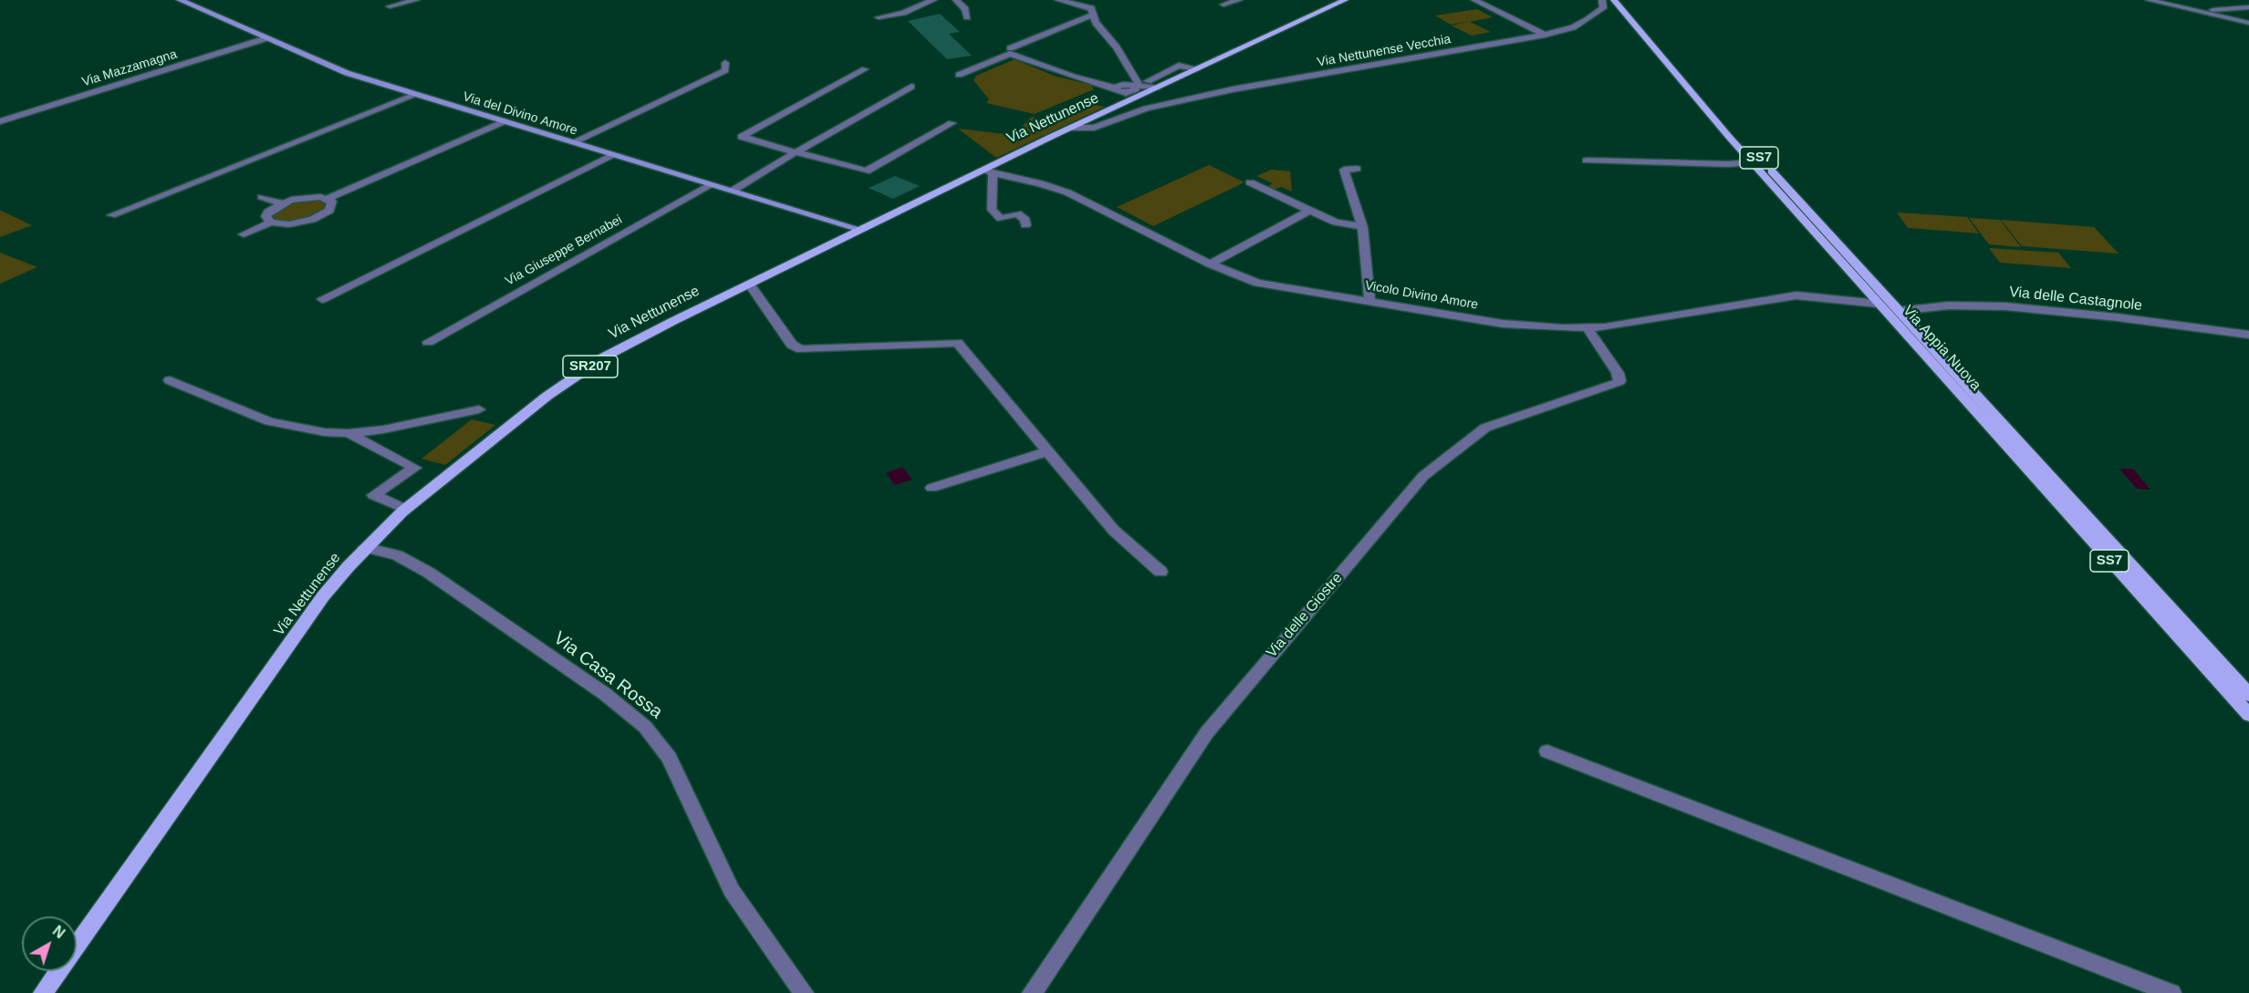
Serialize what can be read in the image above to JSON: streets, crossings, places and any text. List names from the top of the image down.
{
  "streets": {
    "main road": [
      "Via del Divino Amore",
      "Via Nettunense",
      "SS7",
      "Via Appia Nuova",
      "SR207"
    ],
    "street": [
      "Via Nettunense Vecchia",
      "Via Mazzamagna",
      "Via Giuseppe Bernabei",
      "Vicolo Divino Amore",
      "Via delle Castagnole",
      "Via delle Giostre",
      "Via Casa Rossa"
    ]
  },
  "crossings": [
    ["Via Nettunense Vecchia", "Via Nettunense"],
    ["Via Mazzamagna", "Via del Divino Amore"],
    ["Via del Divino Amore", "Via Nettunense"],
    ["Via del Divino Amore", "Via Giuseppe Bernabei"],
    ["Via Nettunense", "Vicolo Divino Amore"],
    ["Via Nettunense", "Via Casa Rossa"],
    ["Vicolo Divino Amore", "Via Appia Nuova"],
    ["Vicolo Divino Amore", "Via delle Giostre"],
    ["Via delle Castagnole", "Via Appia Nuova"]
  ],
  "north": "top right"
}
